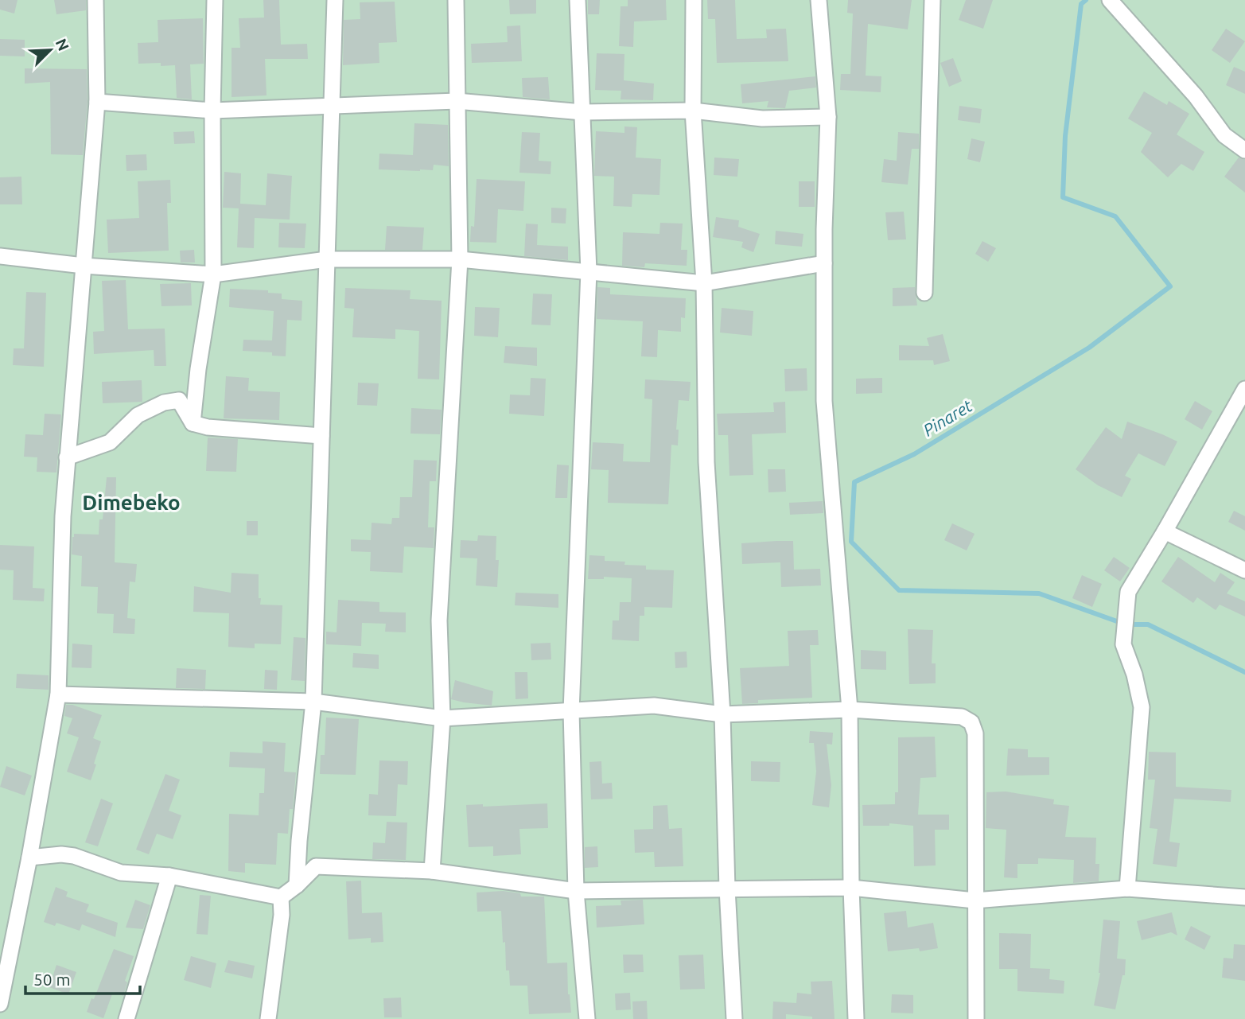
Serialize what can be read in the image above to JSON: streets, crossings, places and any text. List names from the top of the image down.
{
  "districts": ["Dimebeko"],
  "water": ["Pinaret"],
  "scale_bar": "50 m",
  "north": "top right"
}
